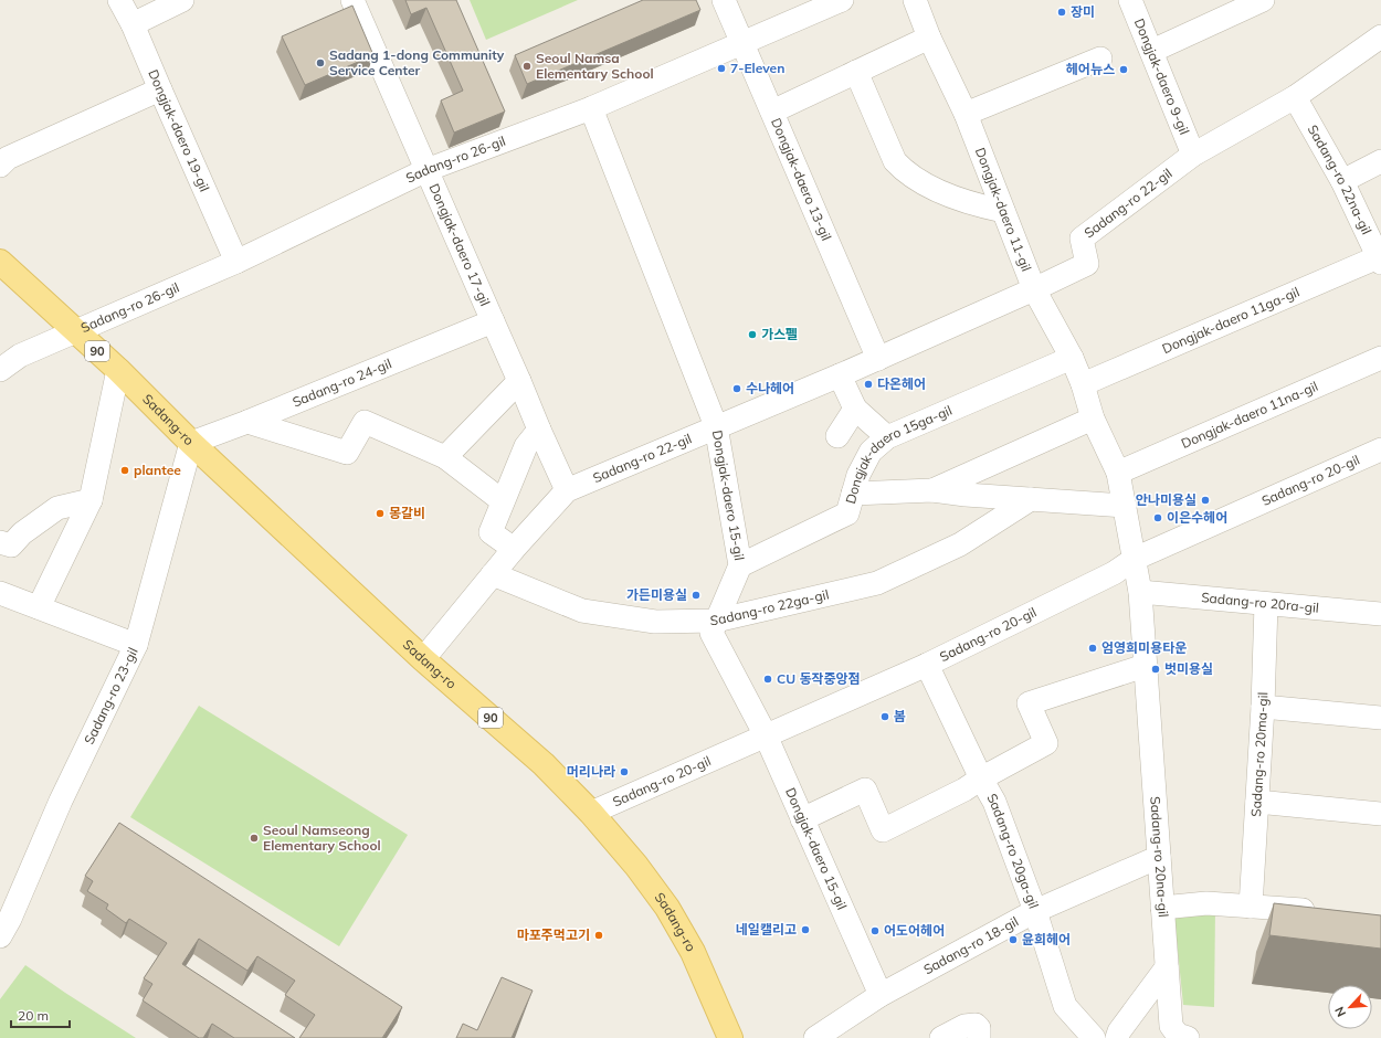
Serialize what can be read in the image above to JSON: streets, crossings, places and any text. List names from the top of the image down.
{
  "streets": {
    "main road": ["90", "Sadang-ro"],
    "street": [
      "Dongjak-daero 9-gil",
      "Dongjak-daero 19-gil",
      "Sadang-ro 26-gil",
      "Dongjak-daero 13-gil",
      "Sadang-ro 22na-gil",
      "Sadang-ro 22-gil",
      "Dongjak-daero 11-gil",
      "Dongjak-daero 17-gil",
      "Dongjak-daero 11ga-gil",
      "Sadang-ro 24-gil",
      "Dongjak-daero 11na-gil",
      "Dongjak-daero 15ga-gil",
      "Sadang-ro 20-gil",
      "Dongjak-daero 15-gil",
      "Sadang-ro 20ra-gil",
      "Sadang-ro 22ga-gil",
      "Sadang-ro 23-gil",
      "Sadang-ro 20ma-gil",
      "Sadang-ro 20ga-gil",
      "Sadang-ro 20na-gil",
      "Sadang-ro 18-gil"
    ]
  },
  "crossings": [
    ["Dongjak-daero 9-gil", "Sadang-ro 22-gil"],
    ["Dongjak-daero 19-gil", "Sadang-ro 26-gil"],
    ["Sadang-ro 26-gil", "Dongjak-daero 13-gil"],
    ["Sadang-ro 26-gil", "Dongjak-daero 17-gil"],
    ["Sadang-ro 26-gil", "Sadang-ro"],
    ["Sadang-ro 26-gil", "Dongjak-daero 15-gil"],
    ["Dongjak-daero 13-gil", "Sadang-ro 22-gil"],
    ["Sadang-ro 22na-gil", "Sadang-ro 22-gil"],
    ["Sadang-ro 22na-gil", "Dongjak-daero 11ga-gil"],
    ["Sadang-ro 22-gil", "Dongjak-daero 11-gil"],
    ["Sadang-ro 22-gil", "Dongjak-daero 17-gil"],
    ["Sadang-ro 22-gil", "Sadang-ro"],
    ["Sadang-ro 22-gil", "Dongjak-daero 15-gil"],
    ["Sadang-ro 22-gil", "Sadang-ro 22ga-gil"],
    ["Dongjak-daero 11-gil", "Dongjak-daero 11ga-gil"],
    ["Dongjak-daero 11-gil", "Dongjak-daero 11na-gil"],
    ["Dongjak-daero 11-gil", "Dongjak-daero 15ga-gil"],
    ["Dongjak-daero 11-gil", "Sadang-ro 20-gil"],
    ["Dongjak-daero 11-gil", "Sadang-ro 20na-gil"],
    ["Dongjak-daero 17-gil", "Sadang-ro 24-gil"],
    ["Sadang-ro 24-gil", "Sadang-ro"],
    ["Sadang-ro 24-gil", "Sadang-ro 23-gil"],
    ["Sadang-ro", "Sadang-ro 20-gil"],
    ["Sadang-ro", "Sadang-ro 23-gil"],
    ["Dongjak-daero 15ga-gil", "Dongjak-daero 15-gil"],
    ["Sadang-ro 20-gil", "Dongjak-daero 15-gil"],
    ["Sadang-ro 20-gil", "Sadang-ro 20ga-gil"],
    ["Sadang-ro 20-gil", "Sadang-ro 20na-gil"],
    ["Dongjak-daero 15-gil", "Sadang-ro 22ga-gil"],
    ["Dongjak-daero 15-gil", "Sadang-ro 18-gil"],
    ["Sadang-ro 20ra-gil", "Sadang-ro 20ma-gil"],
    ["Sadang-ro 20ra-gil", "Sadang-ro 20na-gil"],
    ["Sadang-ro 20ga-gil", "Sadang-ro 18-gil"],
    ["Sadang-ro 20na-gil", "Sadang-ro 18-gil"]
  ],
  "places": [
    "장미",
    "Sadang 1-dong Community Service Center",
    "Seoul Namsa Elementary School",
    "7-Eleven",
    "헤어뉴스",
    "가스펠",
    "다온헤어",
    "수나헤어",
    "plantee",
    "안나미용실",
    "몽갈비",
    "이은수헤어",
    "가든미용실",
    "엄영희미용타운",
    "벗미용실",
    "CU 동작중앙점",
    "봄",
    "머리나라",
    "Seoul Namseong Elementary School",
    "네일캘리고",
    "어도어헤어",
    "마포주먹고기",
    "윤희헤어"
  ],
  "scale_bar": "20 m",
  "north": "bottom left"
}
